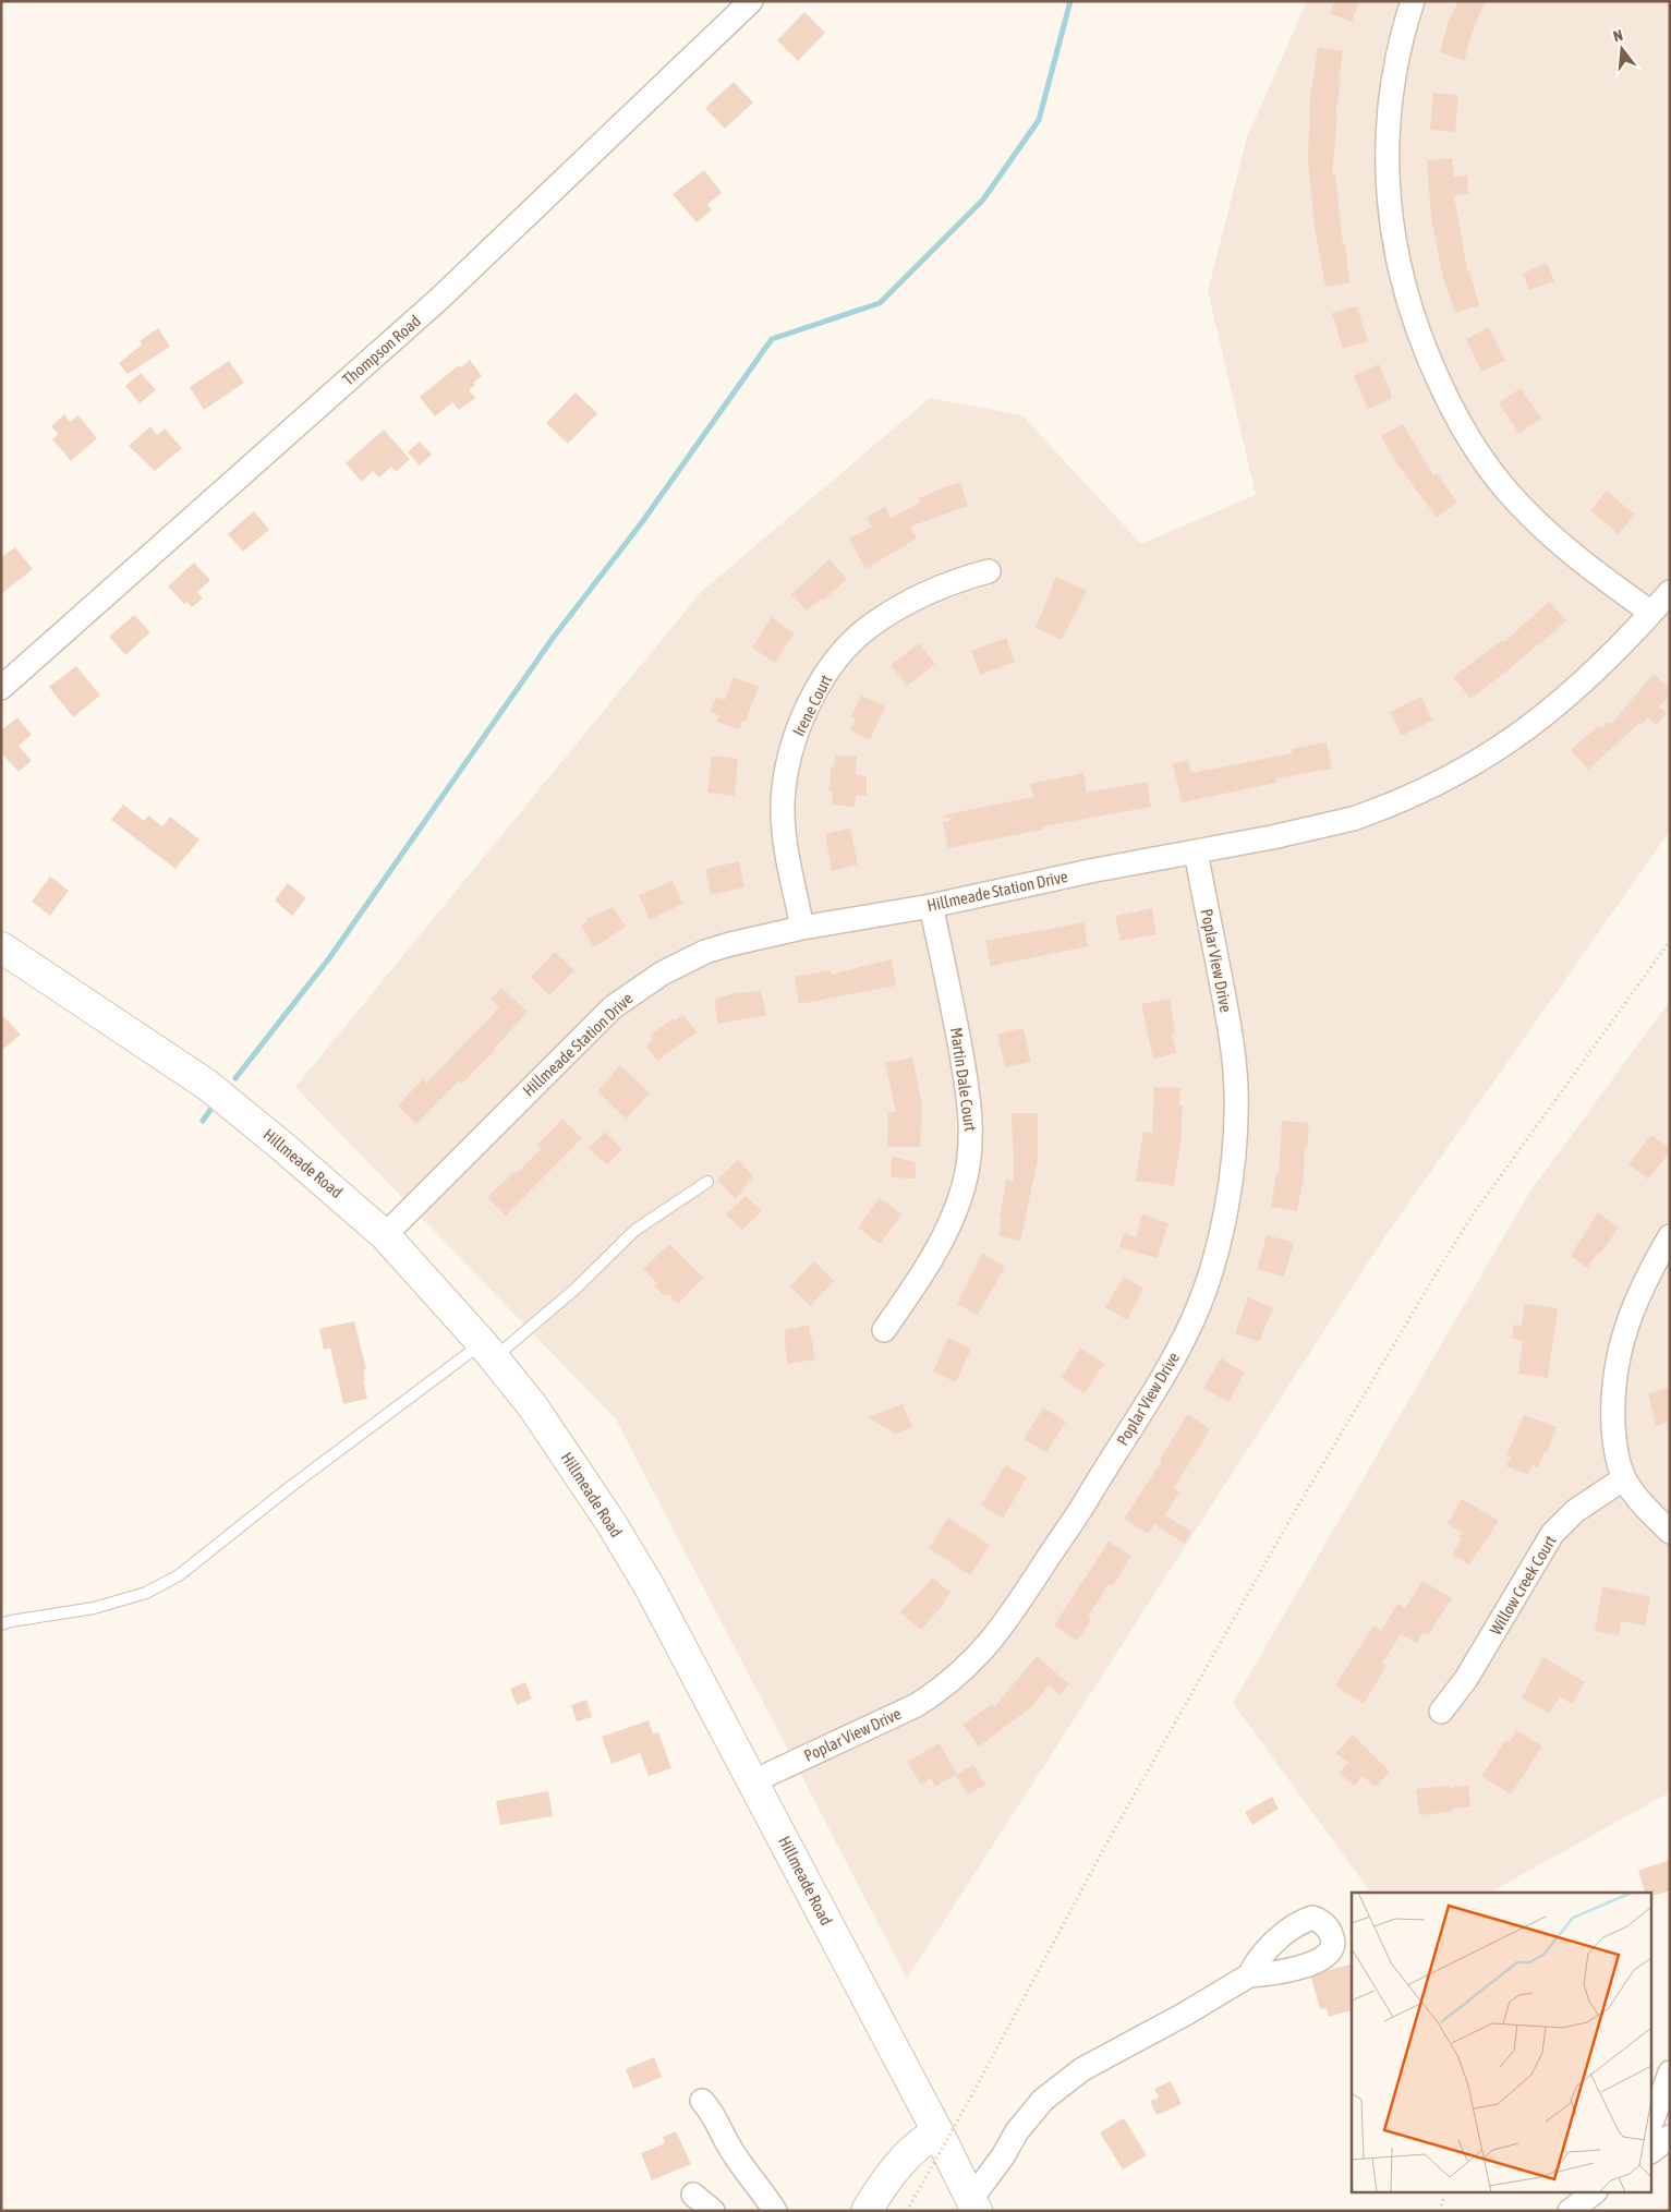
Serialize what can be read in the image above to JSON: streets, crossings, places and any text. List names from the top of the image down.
{
  "streets": {
    "street": [
      "Thompson Road",
      "Irene Court",
      "Hillmeade Station Drive",
      "Poplar View Drive",
      "Martin Dale Court",
      "Hillmeade Road",
      "Willow Creek Court"
    ]
  },
  "crossings": [
    ["Irene Court", "Hillmeade Station Drive"],
    ["Hillmeade Station Drive", "Poplar View Drive"],
    ["Hillmeade Station Drive", "Martin Dale Court"],
    ["Hillmeade Station Drive", "Hillmeade Road"],
    ["Poplar View Drive", "Hillmeade Road"]
  ],
  "north": "top"
}
